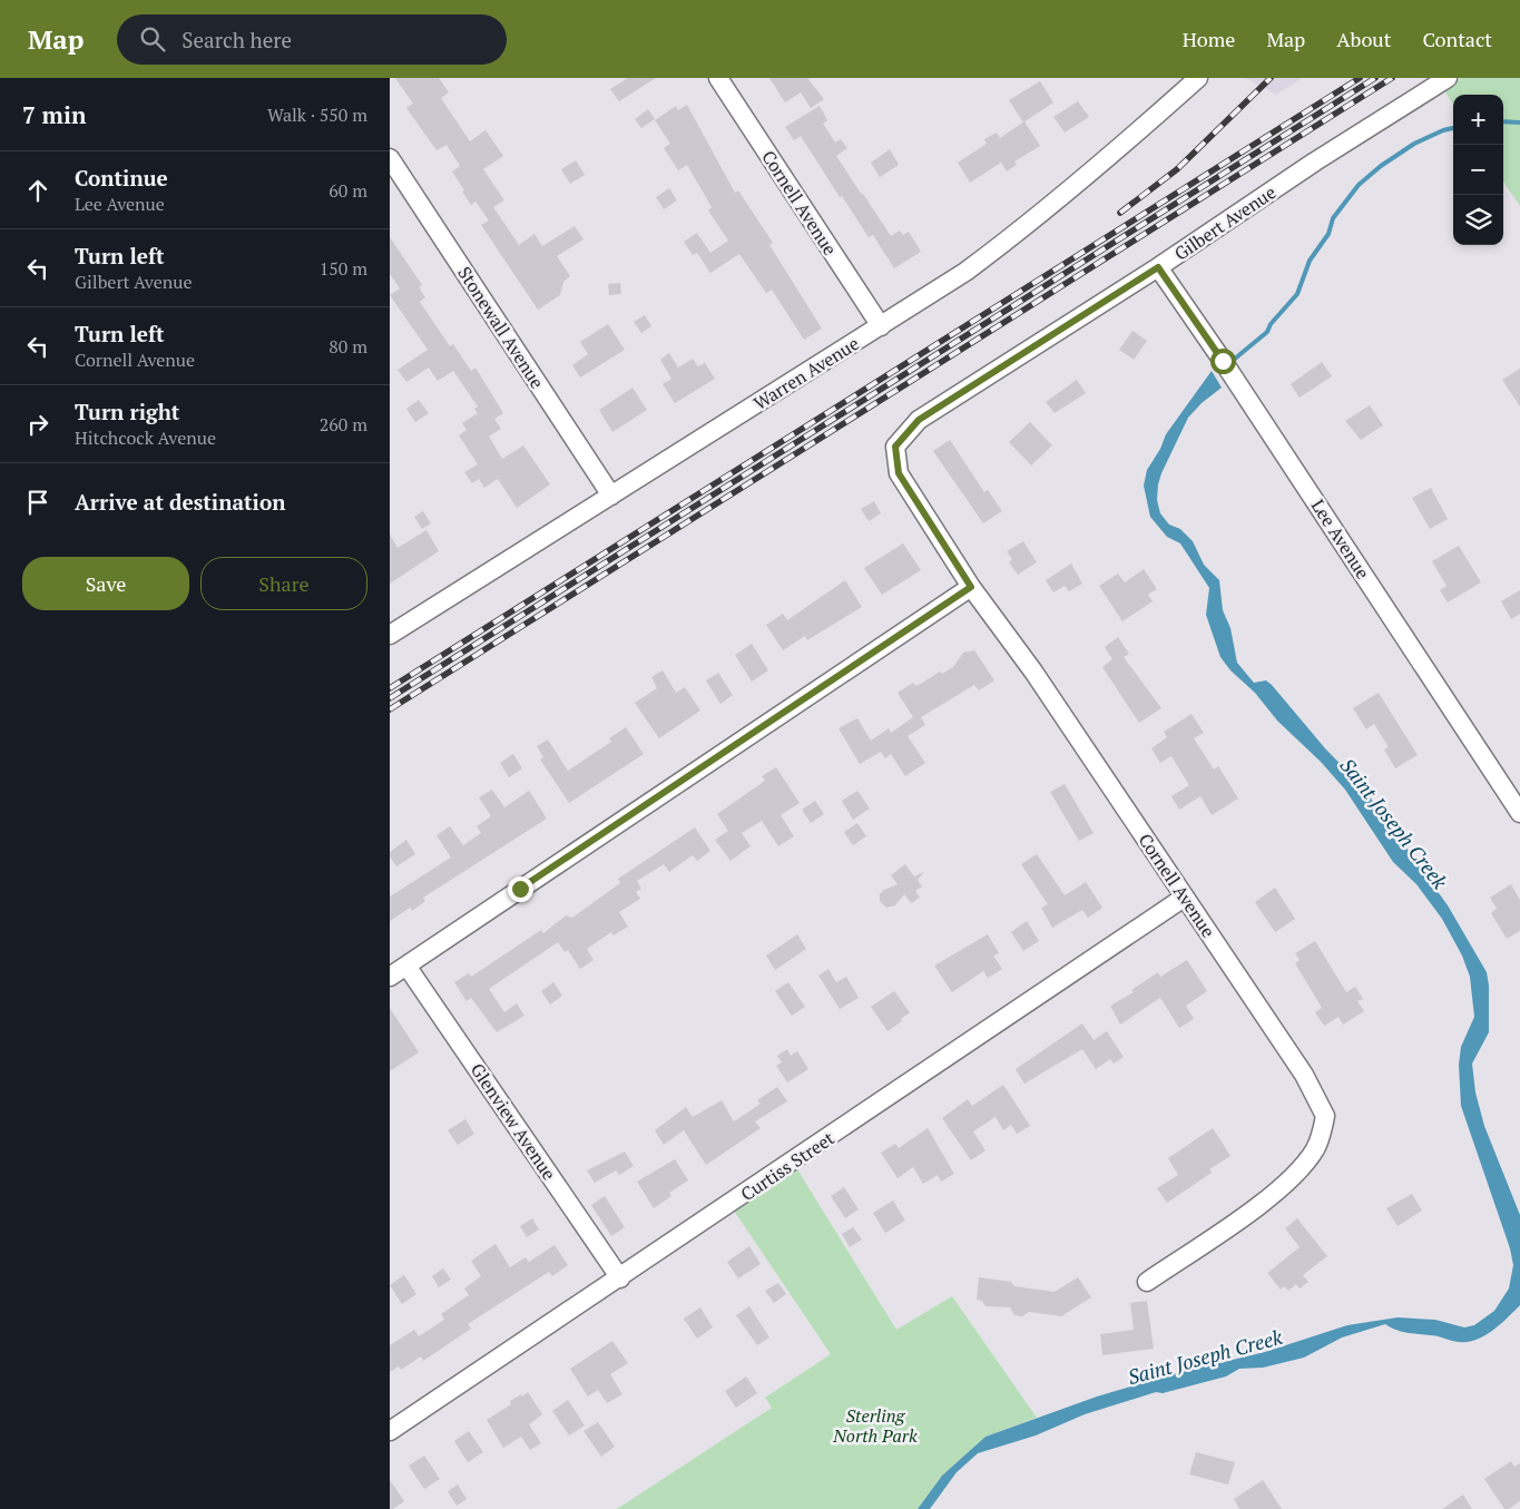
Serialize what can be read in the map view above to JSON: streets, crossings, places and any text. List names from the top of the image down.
{
  "streets": {
    "street": [
      "Cornell Avenue",
      "Gilbert Avenue",
      "Stonewall Avenue",
      "Warren Avenue",
      "Lee Avenue",
      "Glenview Avenue",
      "Curtiss Street"
    ]
  },
  "crossings": [
    ["Cornell Avenue", "Gilbert Avenue"],
    ["Cornell Avenue", "Warren Avenue"],
    ["Cornell Avenue", "Curtiss Street"],
    ["Gilbert Avenue", "Lee Avenue"],
    ["Stonewall Avenue", "Warren Avenue"],
    ["Glenview Avenue", "Curtiss Street"]
  ],
  "water": ["Saint Joseph Creek"],
  "parks": ["Sterling North Park"],
  "page": {
    "header": "Map",
    "search": "Search here",
    "nav": [
      "Home",
      "Map",
      "About",
      "Contact"
    ],
    "heading": ["7 min", "Walk · 550 m"],
    "map_buttons": ["+", "−"],
    "list": [
      ["Continue", "Lee Avenue", "60 m"],
      ["Turn left", "Gilbert Avenue", "150 m"],
      ["Turn left", "Cornell Avenue", "80 m"],
      ["Turn right", "Hitchcock Avenue", "260 m"],
      "Arrive at destination"
    ],
    "buttons": ["Save", "Share"]
  }
}
